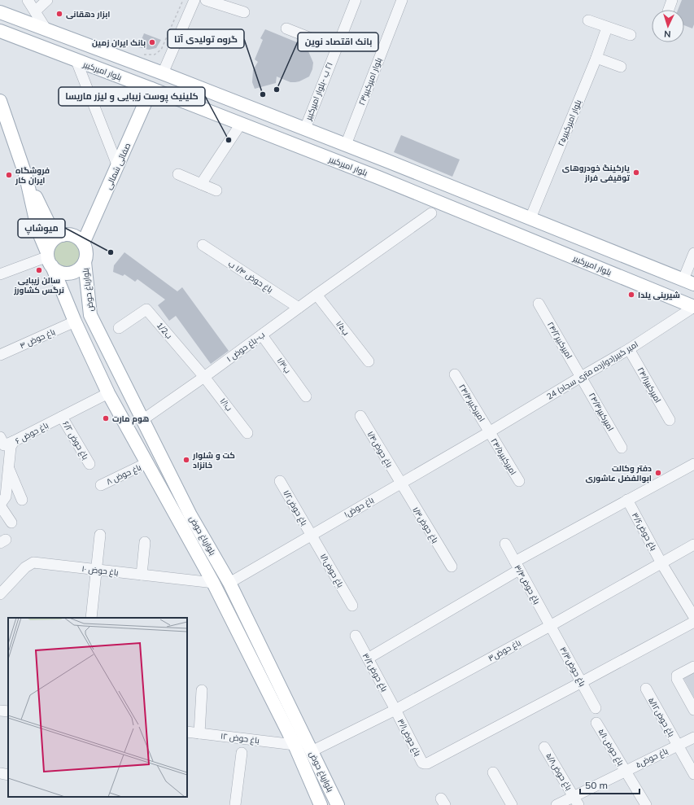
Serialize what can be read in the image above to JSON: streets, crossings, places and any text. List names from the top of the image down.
{
  "streets": {
    "main road": ["بلوار امیرکبیر", "صفائی شمالی", "بلوارباغ حوض"],
    "street": [
      "۲۳بلوار امیرکبیر",
      "٢١ ب -بلوار امیرکبیر",
      "بلوار امیرکبیر۲۵",
      "باغ حوض ۱/۴ ب",
      "ب۱/۵",
      "1/2ب",
      "۴ باغ حوض",
      "امیرکبیر۲۴/۲",
      "۱ ب-باغ حوض",
      "ب۱/۳",
      "24 امیر کبیر(دوازده متری سجاد)",
      "امیرکبیر۲۴/۱",
      "امیرکبیر۲۴/۴",
      "ب۱/۱",
      "امیرکبیر۲۴/۳",
      "۶ باغ حوض",
      "۶/۲ باغ حوض",
      "باغ حوض۱/۴",
      "امیرکبیر۲۴/۵",
      "۸ باغ حوض",
      "باغ حوض۱",
      "باغ حوض۱/۲",
      "باغ حوض۱/۳",
      "باغ حوض۳/۶",
      "۱۰ باغ حوض",
      "باغ حوض۱/۱",
      "باغ حوض۳/۴",
      "باغ حوض۳",
      "باغ حوض۳/۳",
      "باغ حوض۳/۲",
      "باغ حوض۵/۱۲",
      "باغ حوض۳/۱",
      "۱۲ باغ حوض",
      "باغ حوض۵/۱۰",
      "باغ حوض۵",
      "باغ حوض۵/۸"
    ]
  },
  "crossings": [
    ["بلوار امیرکبیر", "صفائی شمالی"],
    ["بلوار امیرکبیر", "24 امیر کبیر(دوازده متری سجاد)"],
    ["صفائی شمالی", "بلوارباغ حوض"],
    ["باغ حوض ۱/۴ ب", "۱ ب-باغ حوض"],
    ["بلوارباغ حوض", "۴ باغ حوض"],
    ["بلوارباغ حوض", "۱ ب-باغ حوض"],
    ["بلوارباغ حوض", "۶ باغ حوض"],
    ["بلوارباغ حوض", "۸ باغ حوض"],
    ["بلوارباغ حوض", "باغ حوض۱"],
    ["بلوارباغ حوض", "۱۰ باغ حوض"],
    ["بلوارباغ حوض", "باغ حوض۳"],
    ["بلوارباغ حوض", "۱۲ باغ حوض"],
    ["ب۱/۵", "۱ ب-باغ حوض"],
    ["1/2ب", "۱ ب-باغ حوض"],
    ["1/2ب", "ب۱/۱"],
    ["امیرکبیر۲۴/۲", "24 امیر کبیر(دوازده متری سجاد)"],
    ["امیرکبیر۲۴/۲", "امیرکبیر۲۴/۳"],
    ["۱ ب-باغ حوض", "ب۱/۳"],
    ["۱ ب-باغ حوض", "ب۱/۱"],
    ["24 امیر کبیر(دوازده متری سجاد)", "امیرکبیر۲۴/۱"],
    ["24 امیر کبیر(دوازده متری سجاد)", "امیرکبیر۲۴/۴"],
    ["24 امیر کبیر(دوازده متری سجاد)", "امیرکبیر۲۴/۳"],
    ["24 امیر کبیر(دوازده متری سجاد)", "امیرکبیر۲۴/۵"],
    ["24 امیر کبیر(دوازده متری سجاد)", "باغ حوض۱"],
    ["امیرکبیر۲۴/۴", "امیرکبیر۲۴/۵"],
    ["امیرکبیر۲۴/۴", "باغ حوض۱"],
    ["۶ باغ حوض", "۶/۲ باغ حوض"],
    ["باغ حوض۱/۴", "باغ حوض۱"],
    ["باغ حوض۱/۴", "باغ حوض۱/۳"],
    ["امیرکبیر۲۴/۵", "باغ حوض۱"],
    ["باغ حوض۱", "باغ حوض۱/۲"],
    ["باغ حوض۱", "باغ حوض۱/۳"],
    ["باغ حوض۱", "باغ حوض۱/۱"],
    ["باغ حوض۱/۲", "باغ حوض۱/۱"],
    ["باغ حوض۳/۶", "باغ حوض۳"],
    ["باغ حوض۳/۴", "باغ حوض۳"],
    ["باغ حوض۳/۴", "باغ حوض۳/۳"],
    ["باغ حوض۳", "باغ حوض۳/۳"],
    ["باغ حوض۳", "باغ حوض۳/۲"],
    ["باغ حوض۳", "باغ حوض۳/۱"],
    ["باغ حوض۳/۳", "باغ حوض۳/۱"],
    ["باغ حوض۳/۲", "باغ حوض۳/۱"],
    ["باغ حوض۵/۱۲", "باغ حوض۵"],
    ["باغ حوض۵/۱۰", "باغ حوض۵"],
    ["باغ حوض۵", "باغ حوض۵/۸"]
  ],
  "places": [
    "ابزار دهقانی",
    "بانک ایران زمین",
    "بانک اقتصاد نوین",
    "گروه تولیدی آتا",
    "کلینیک پوست زیبایی و لیزر ماریسا",
    "پارکینگ خودروهای توقیفی فراز",
    "فروشگاه ایران کار",
    "میوشاپ",
    "سالن زیبایی نرگس کشاورز",
    "شیرینی یلدا",
    "هوم مارت",
    "کت و شلوار خانزاد",
    "دفتر وکالت ابوالفضل عاشوری"
  ],
  "scale_bar": "50 m",
  "north": "bottom"
}
